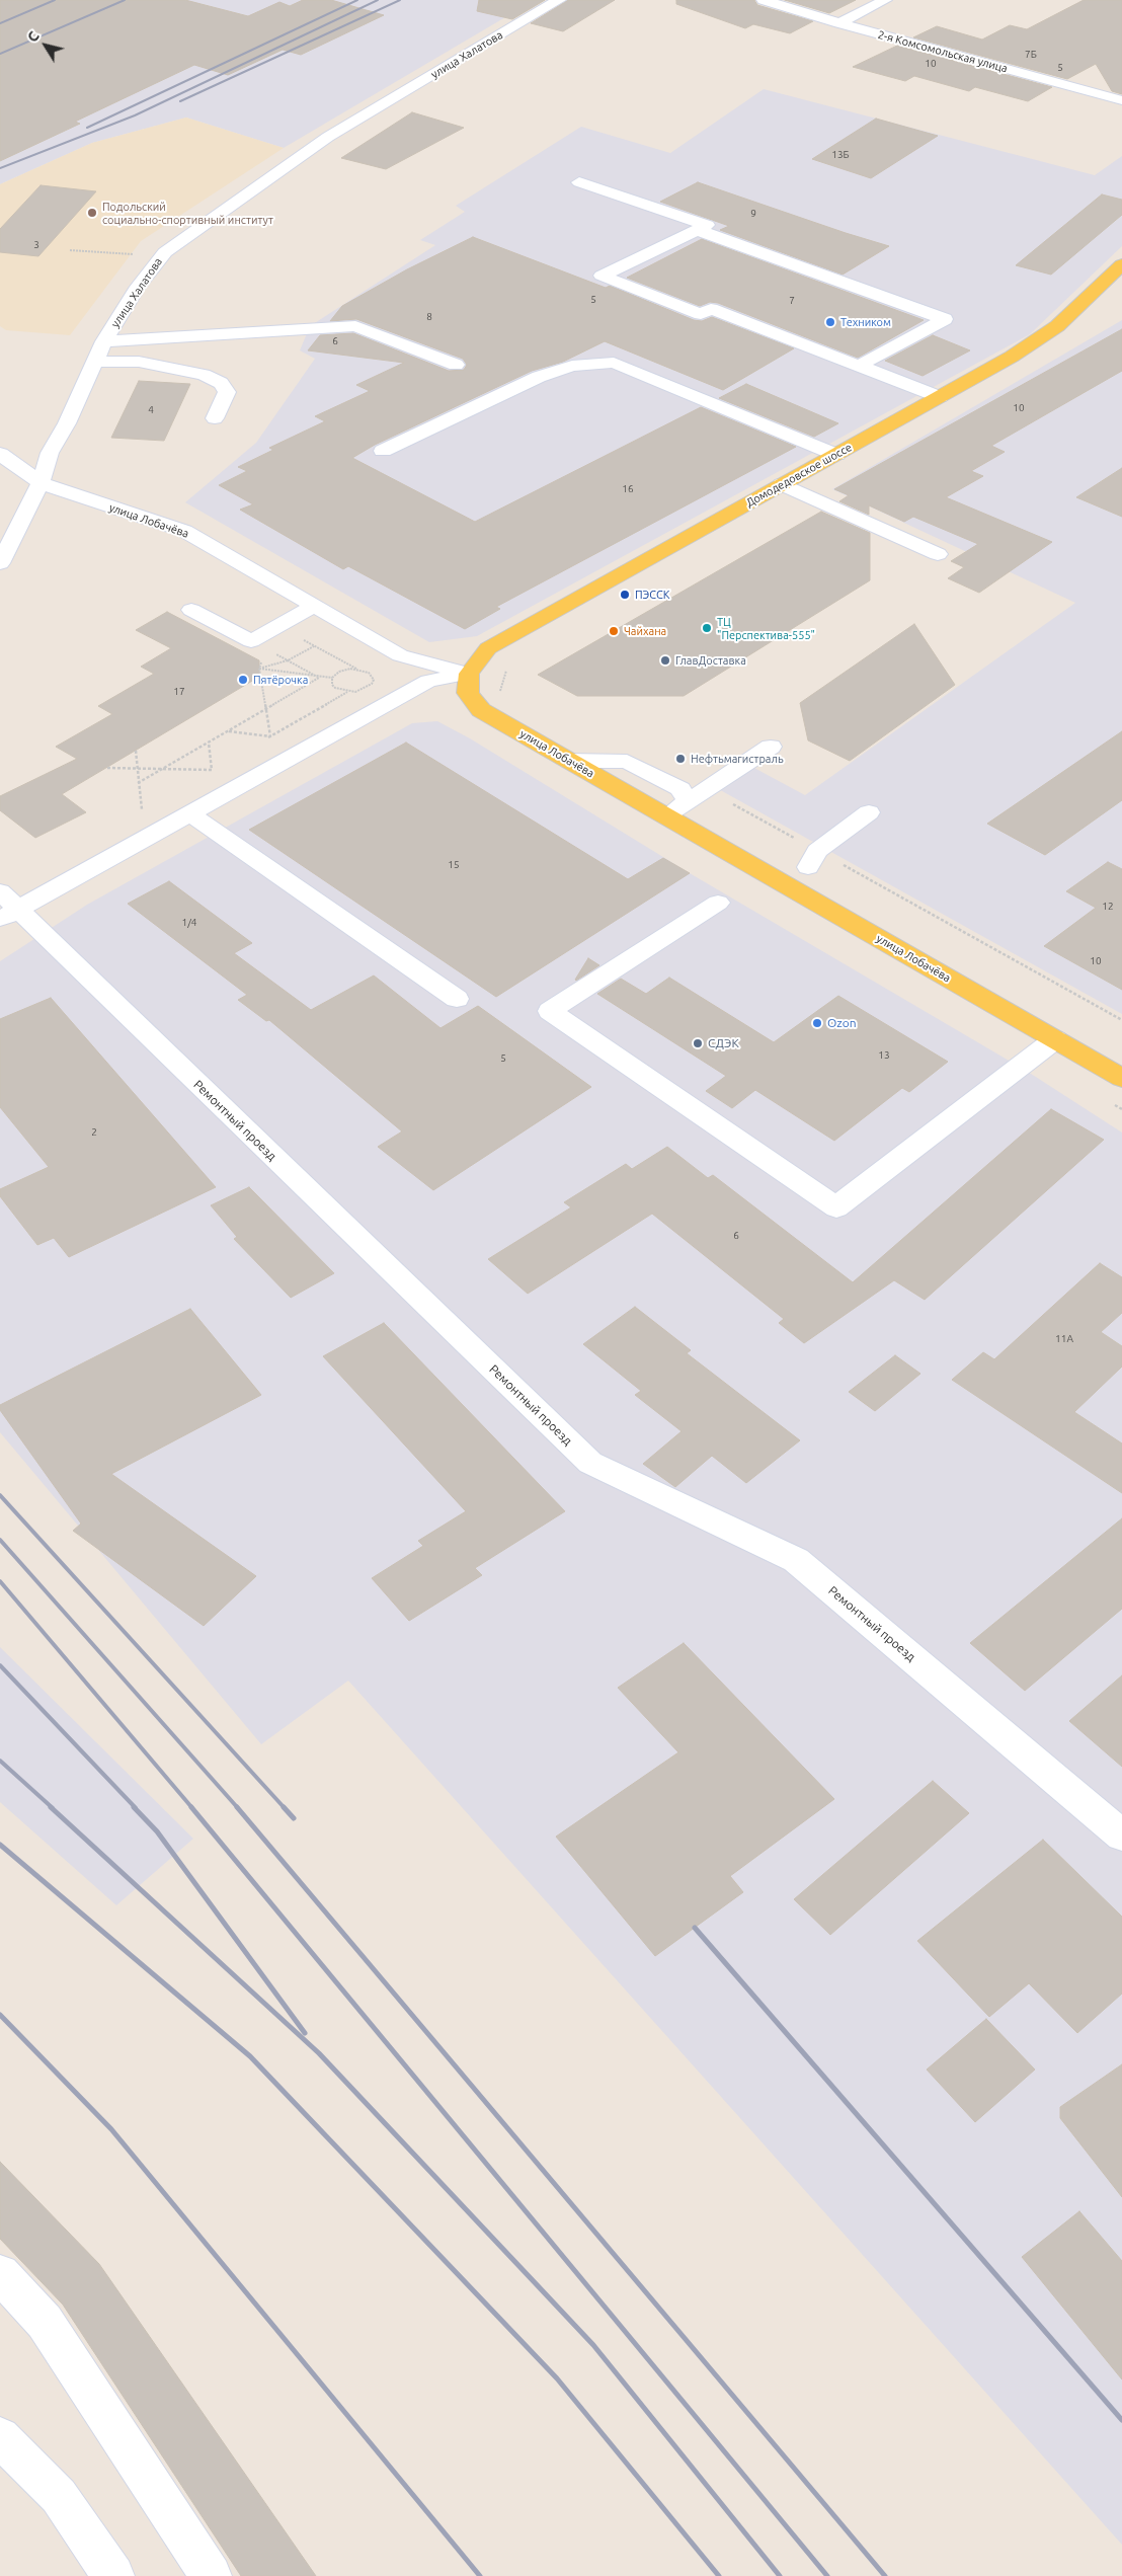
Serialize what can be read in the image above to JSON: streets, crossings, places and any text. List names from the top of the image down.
{
  "streets": {
    "main road": ["Домодедовское шоссе", "улица Лобачёва"],
    "street": ["2-я Комсомольская улица", "улица Халатова", "Ремонтный проезд"]
  },
  "crossings": [
    ["улица Халатова", "улица Лобачёва"],
    ["Домодедовское шоссе", "улица Лобачёва"]
  ],
  "places": [
    "Подольский социально-спортивный институт",
    "Техником",
    "ПЭССК",
    "ТЦ \"Перспектива-555\"",
    "Чайхана",
    "ГлавДоставка",
    "Пятёрочка",
    "Нефтьмагистраль",
    "Ozon",
    "СДЭК"
  ],
  "house_numbers": [
    "7Б",
    "10",
    "5",
    "13Б",
    "9",
    "3",
    "5",
    "7",
    "8",
    "6",
    "10",
    "4",
    "16",
    "17",
    "15",
    "12",
    "1/4",
    "10",
    "13",
    "5",
    "2",
    "6",
    "11А"
  ],
  "north": "top left"
}
